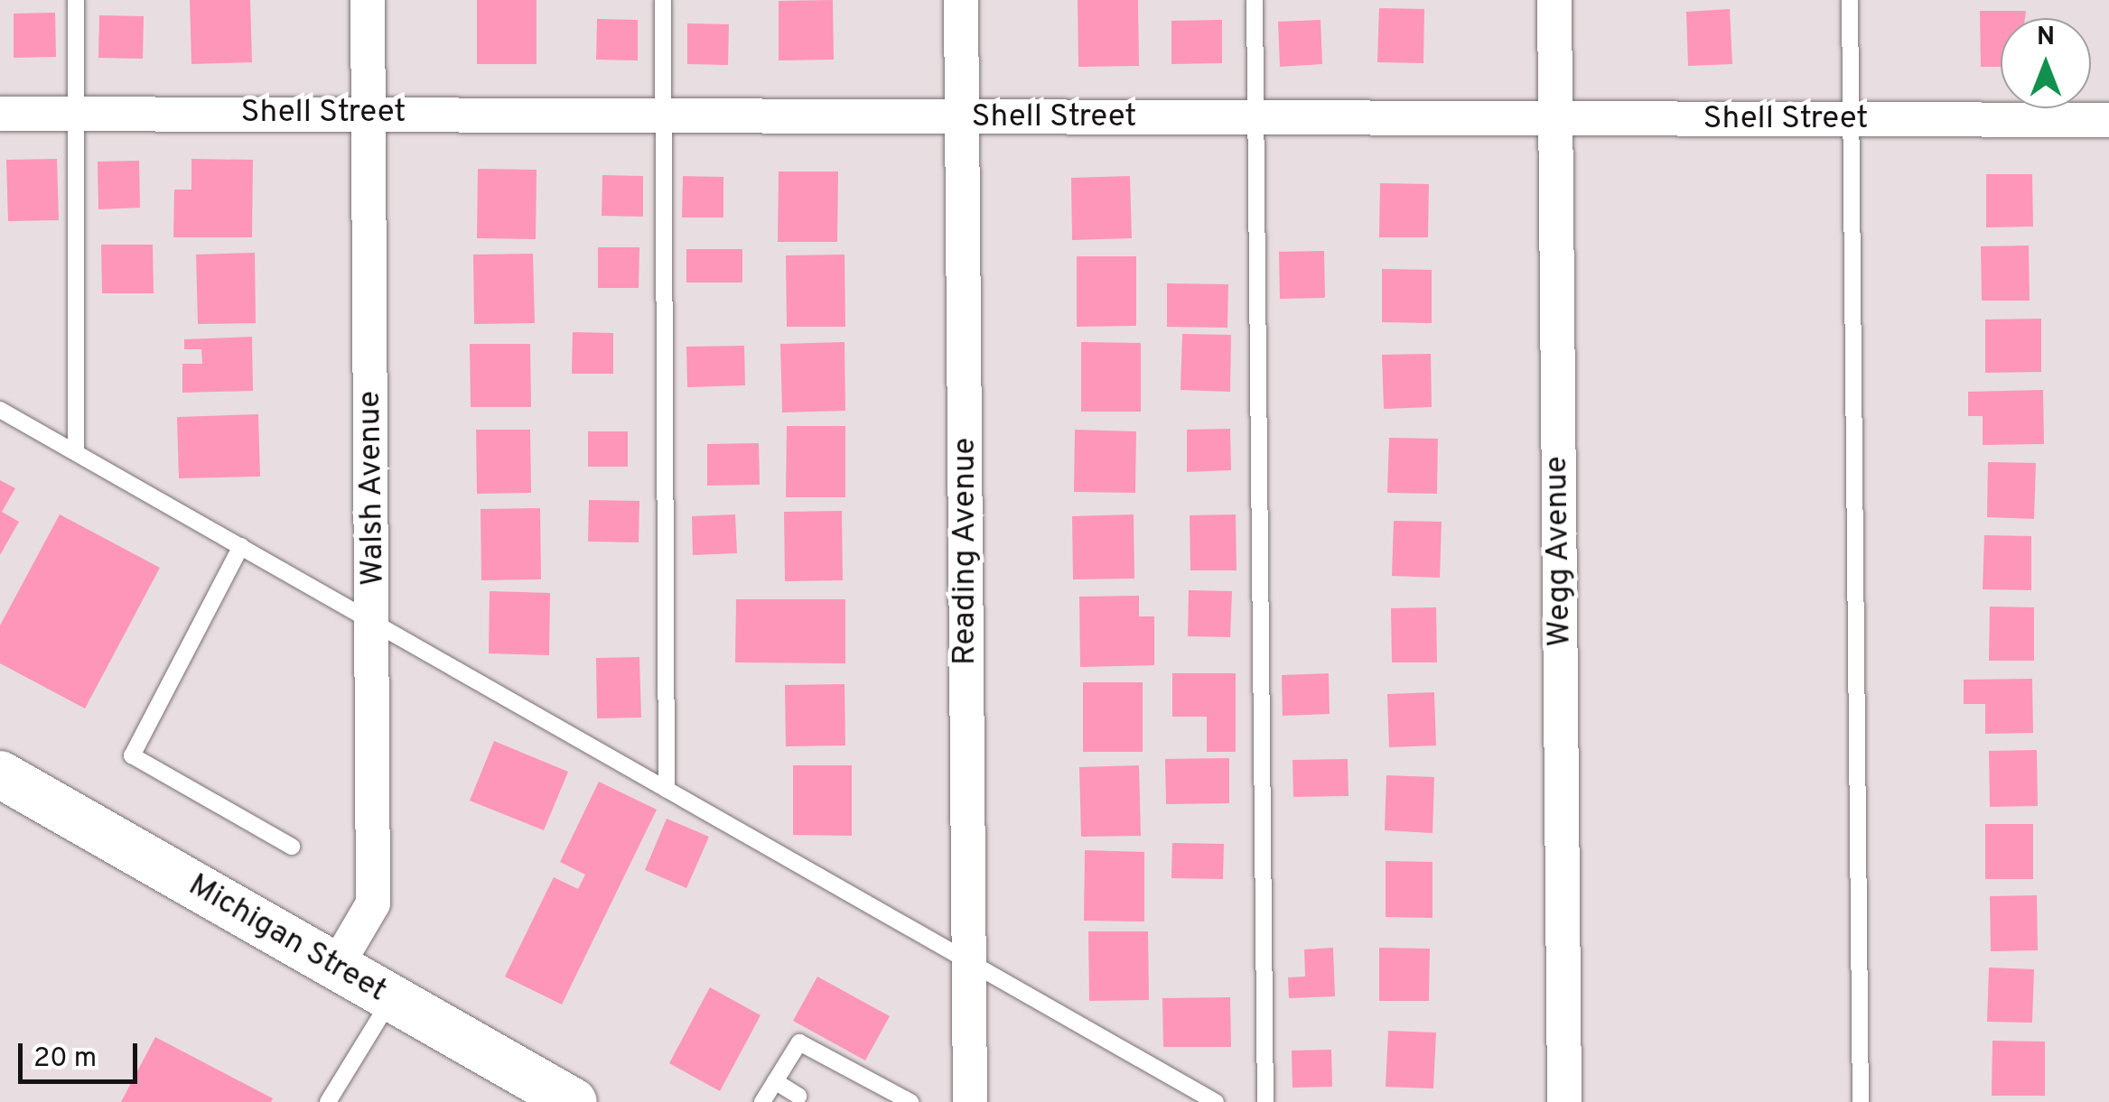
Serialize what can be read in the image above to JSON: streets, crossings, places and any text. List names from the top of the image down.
{
  "streets": {
    "main road": ["Michigan Street"],
    "street": [
      "Shell Street",
      "Walsh Avenue",
      "Reading Avenue",
      "Wegg Avenue"
    ]
  },
  "crossings": [
    ["Shell Street", "Walsh Avenue"],
    ["Shell Street", "Reading Avenue"],
    ["Shell Street", "Wegg Avenue"],
    ["Walsh Avenue", "Michigan Street"]
  ],
  "scale_bar": "20 m",
  "north": "top"
}
